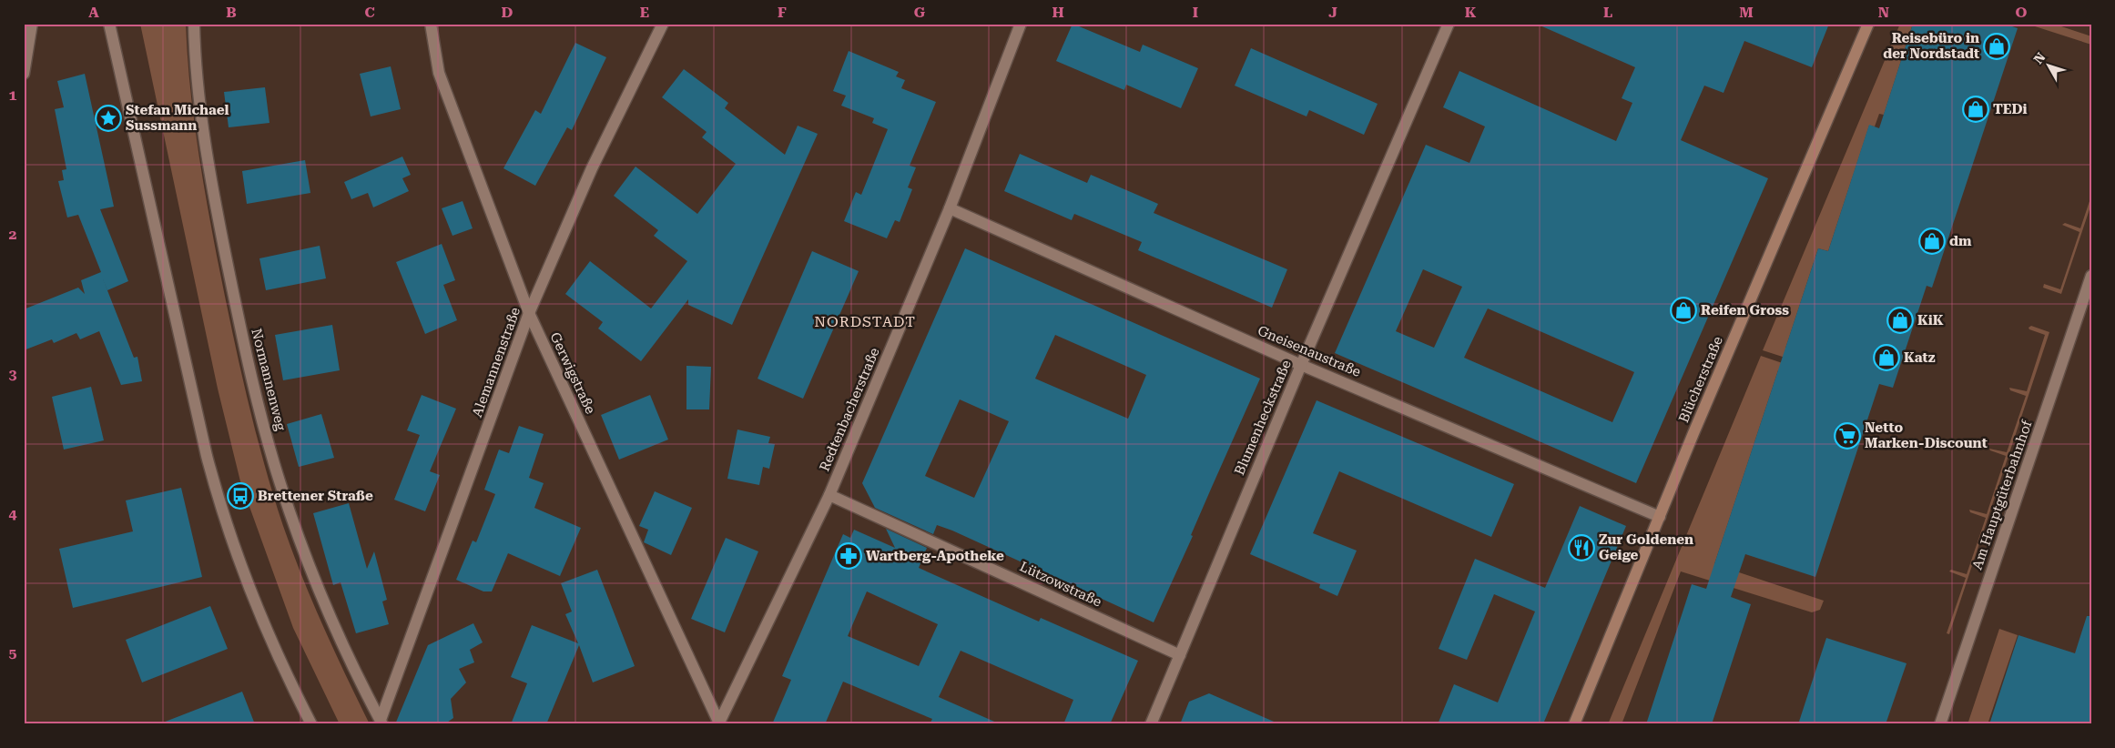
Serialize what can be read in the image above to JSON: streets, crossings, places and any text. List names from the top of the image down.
{
  "streets": {
    "main road": ["Blücherstraße"],
    "street": [
      "Gneisenaustraße",
      "Alemannenstraße",
      "Gerwigstraße",
      "Normannenweg",
      "Redtenbacherstraße",
      "Blumenheckstraße",
      "Am Hauptgüterbahnhof",
      "Lützowstraße"
    ]
  },
  "crossings": [
    ["Gneisenaustraße", "Blücherstraße"],
    ["Gneisenaustraße", "Redtenbacherstraße"],
    ["Gneisenaustraße", "Blumenheckstraße"],
    ["Alemannenstraße", "Gerwigstraße"],
    ["Alemannenstraße", "Normannenweg"],
    ["Gerwigstraße", "Redtenbacherstraße"],
    ["Redtenbacherstraße", "Lützowstraße"],
    ["Blumenheckstraße", "Lützowstraße"]
  ],
  "districts": ["NORDSTADT"],
  "places": {
    "shop": [
      "Reisebüro in der Nordstadt",
      "TEDi",
      "dm",
      "Reifen Gross",
      "KiK",
      "Katz"
    ],
    "place": ["Stefan Michael Sussmann"],
    "supermarket": ["Netto Marken-Discount"],
    "bus stop": ["Brettener Straße"],
    "restaurant": ["Zur Goldenen Geige"],
    "pharmacy": ["Wartberg-Apotheke"]
  },
  "north": "top left",
  "grid": {
    "columns": [
      "A",
      "B",
      "C",
      "D",
      "E",
      "F",
      "G",
      "H",
      "I",
      "J",
      "K",
      "L",
      "M",
      "N",
      "O"
    ],
    "rows": [
      "1",
      "2",
      "3",
      "4",
      "5"
    ]
  }
}
